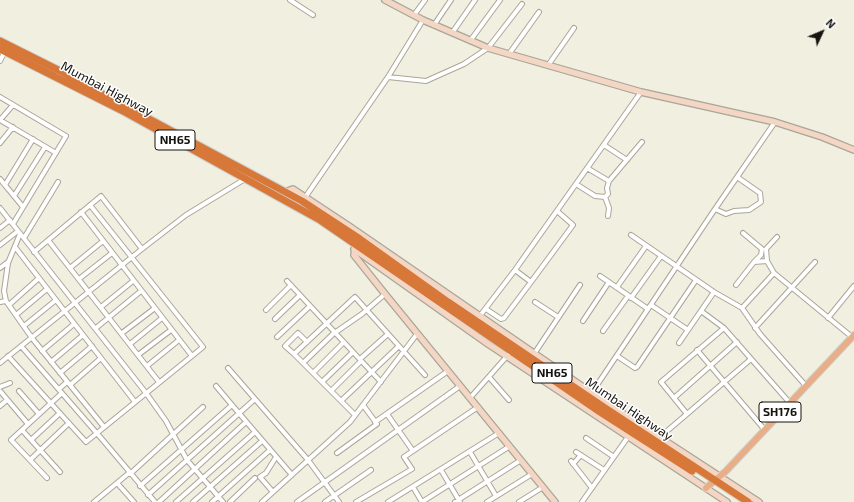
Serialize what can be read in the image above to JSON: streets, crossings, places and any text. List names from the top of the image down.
{
  "streets": {
    "highway": ["Mumbai Highway", "NH65"],
    "main road": ["SH176"]
  },
  "crossings": [
    ["Mumbai Highway", "NH65"],
    ["Mumbai Highway", "SH176"]
  ],
  "north": "top right"
}
